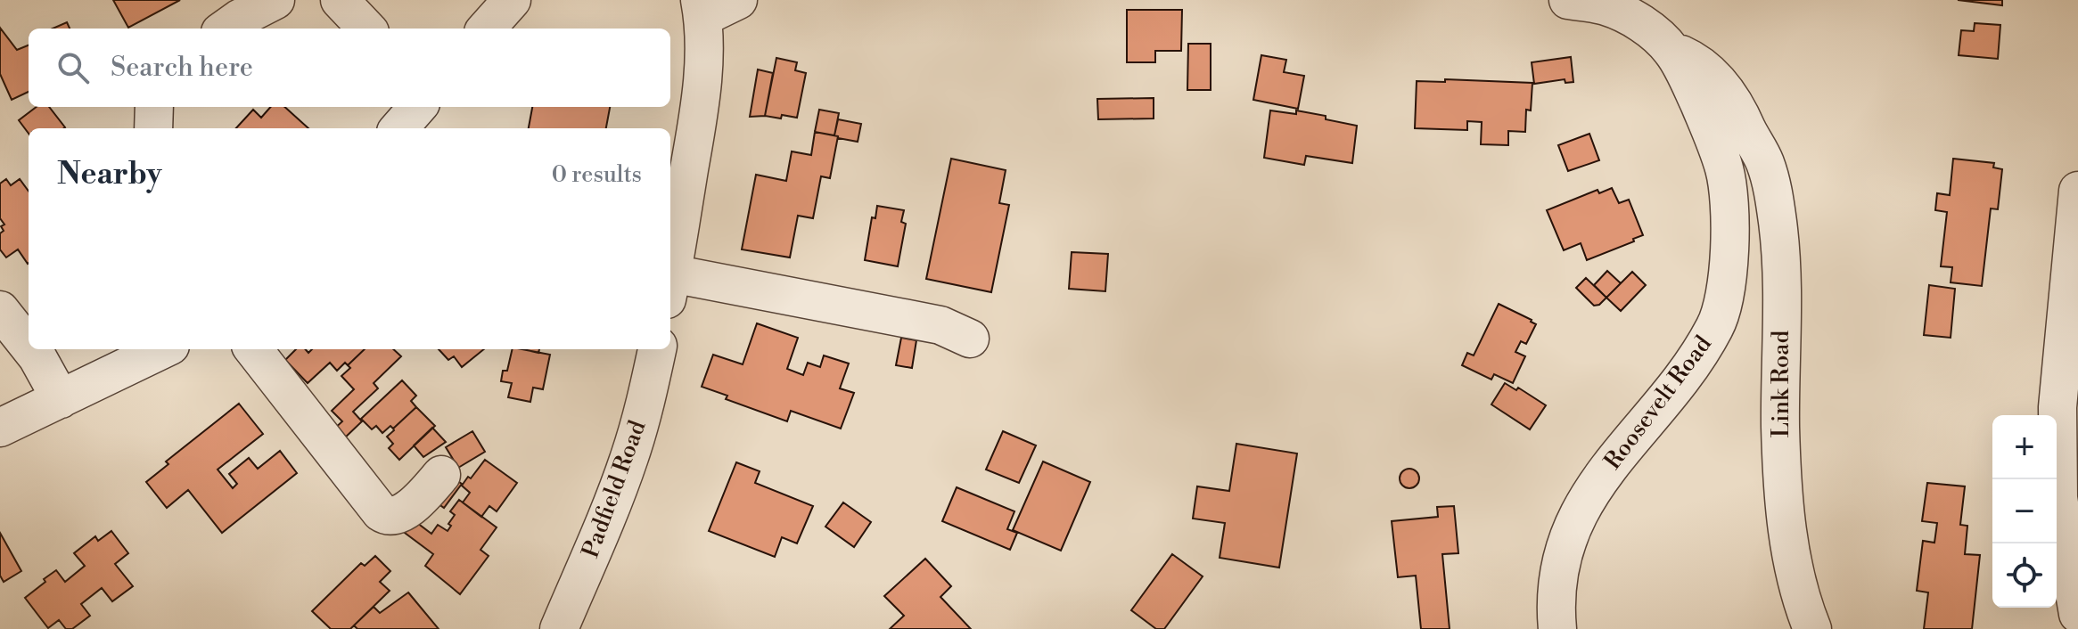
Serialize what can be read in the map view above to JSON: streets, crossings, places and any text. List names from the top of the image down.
{
  "streets": {
    "street": ["Link Road", "Roosevelt Road", "Padfield Road"]
  },
  "crossings": [
    ["Link Road", "Roosevelt Road"]
  ],
  "page": {
    "search": "Search here",
    "heading": ["Nearby", "0 results"],
    "map_buttons": ["+", "−"]
  }
}
